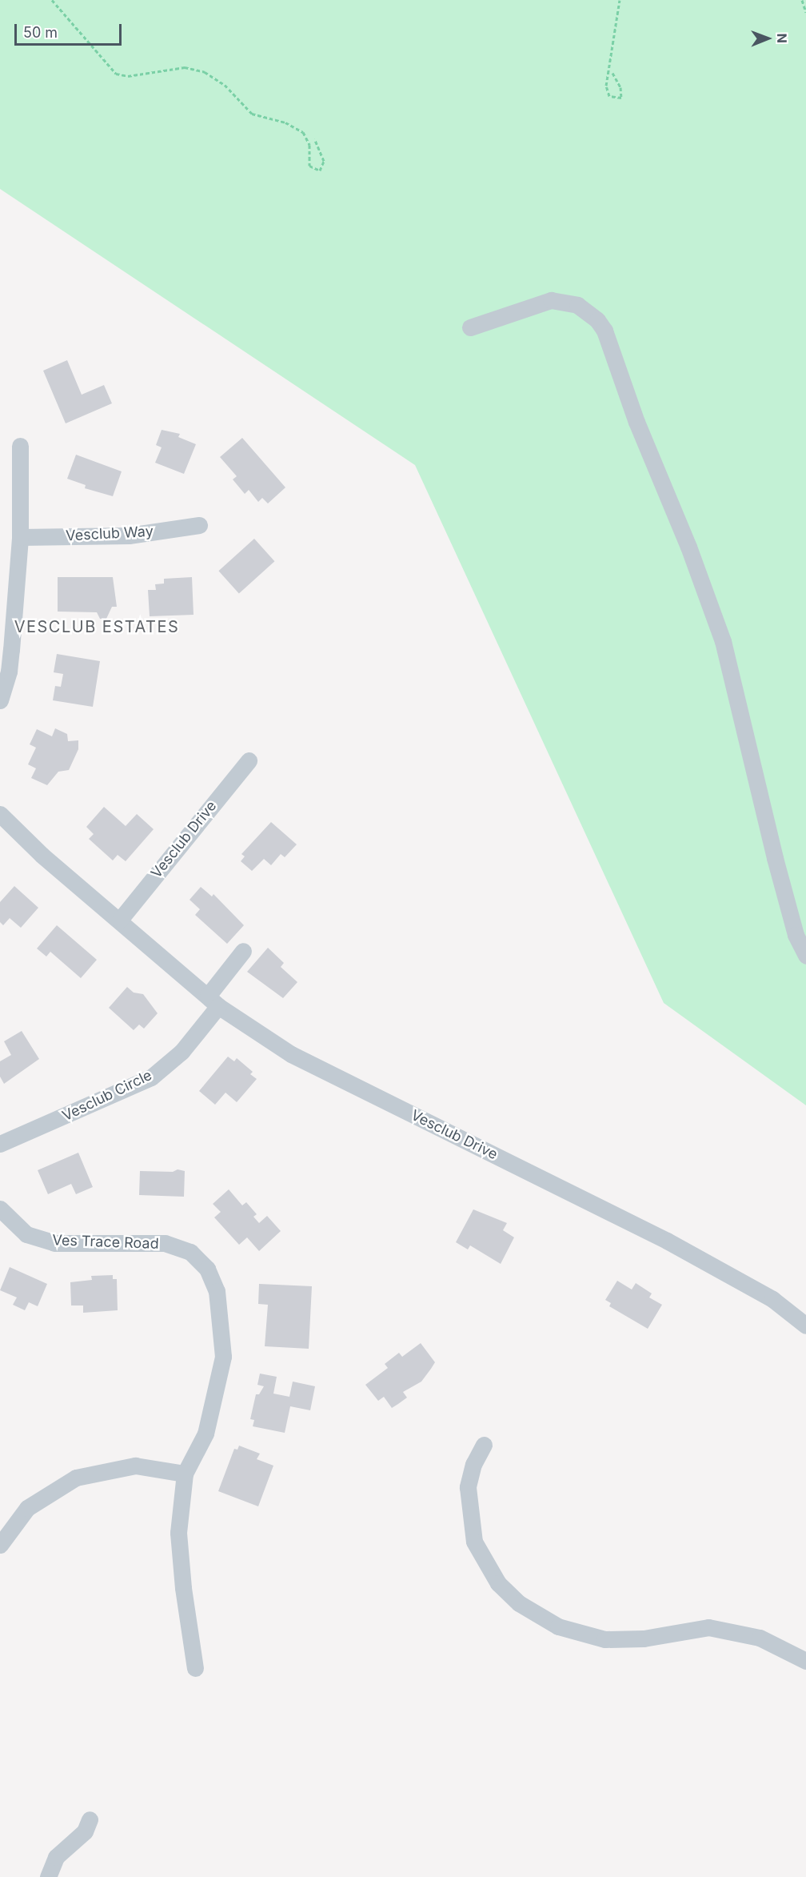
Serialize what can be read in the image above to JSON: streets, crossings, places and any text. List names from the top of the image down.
{
  "streets": {
    "street": [
      "Vesclub Way",
      "Vesclub Drive",
      "Vesclub Circle",
      "Ves Trace Road"
    ]
  },
  "crossings": [
    ["Vesclub Drive", "Vesclub Circle"]
  ],
  "districts": ["VESCLUB ESTATES"],
  "scale_bar": "50 m",
  "north": "right"
}
